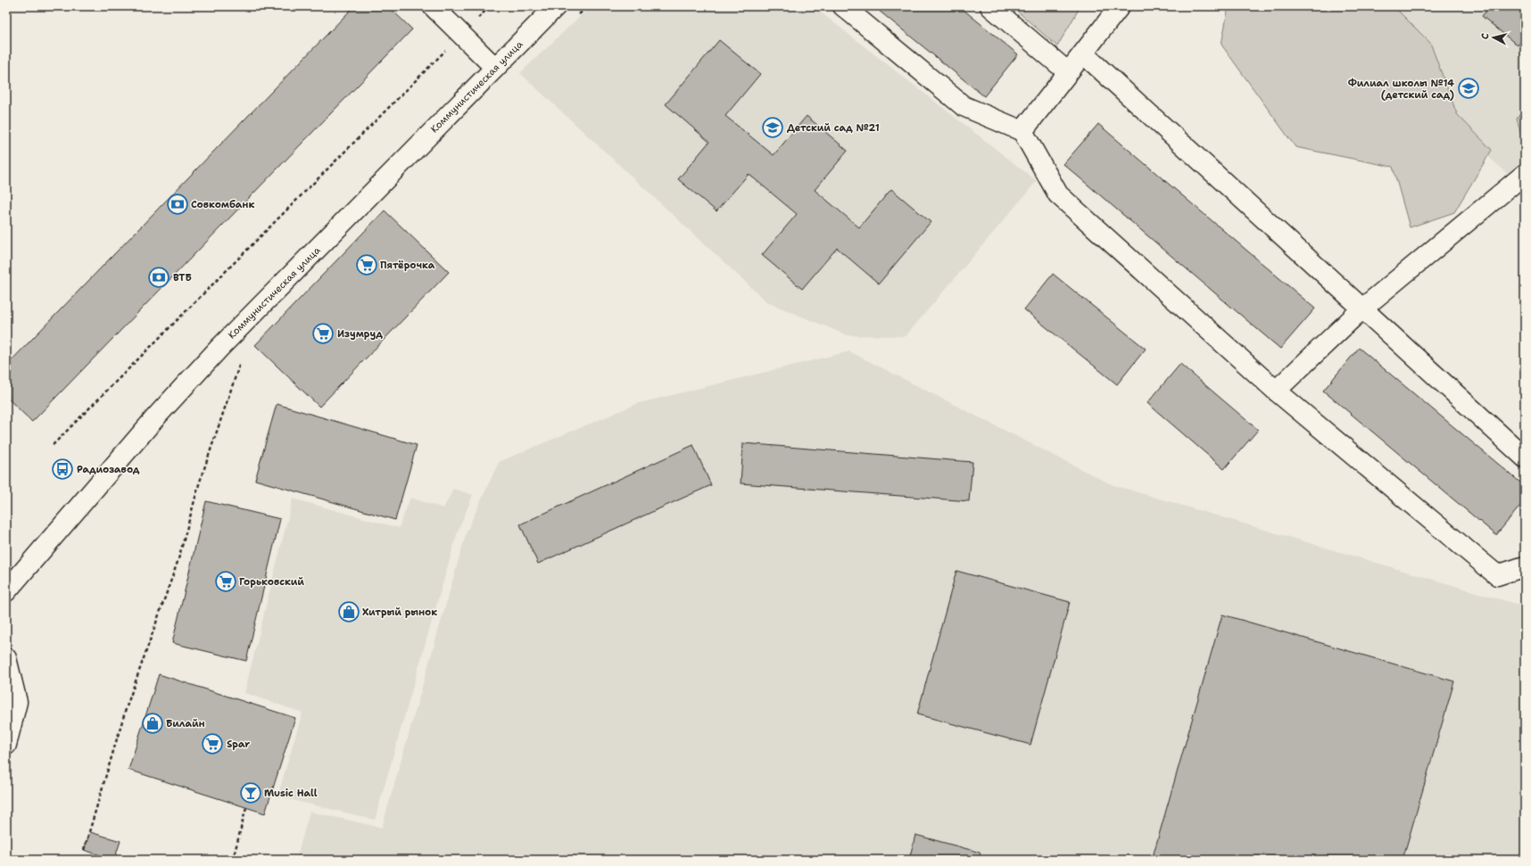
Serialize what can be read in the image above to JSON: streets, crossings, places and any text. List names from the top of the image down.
{
  "streets": {
    "street": ["Коммунистическая улица"]
  },
  "places": {
    "school or university": ["Филиал школы №14 (детский сад)", "Детский сад №21"],
    "bank": ["Совкомбанк", "ВТБ"],
    "supermarket": [
      "Пятёрочка",
      "Изумруд",
      "Горьковский",
      "Spar"
    ],
    "bus stop": ["Радиозавод"],
    "shop": ["Хитрый рынок", "Билайн"],
    "bar": ["Music Hall"]
  },
  "north": "left"
}
